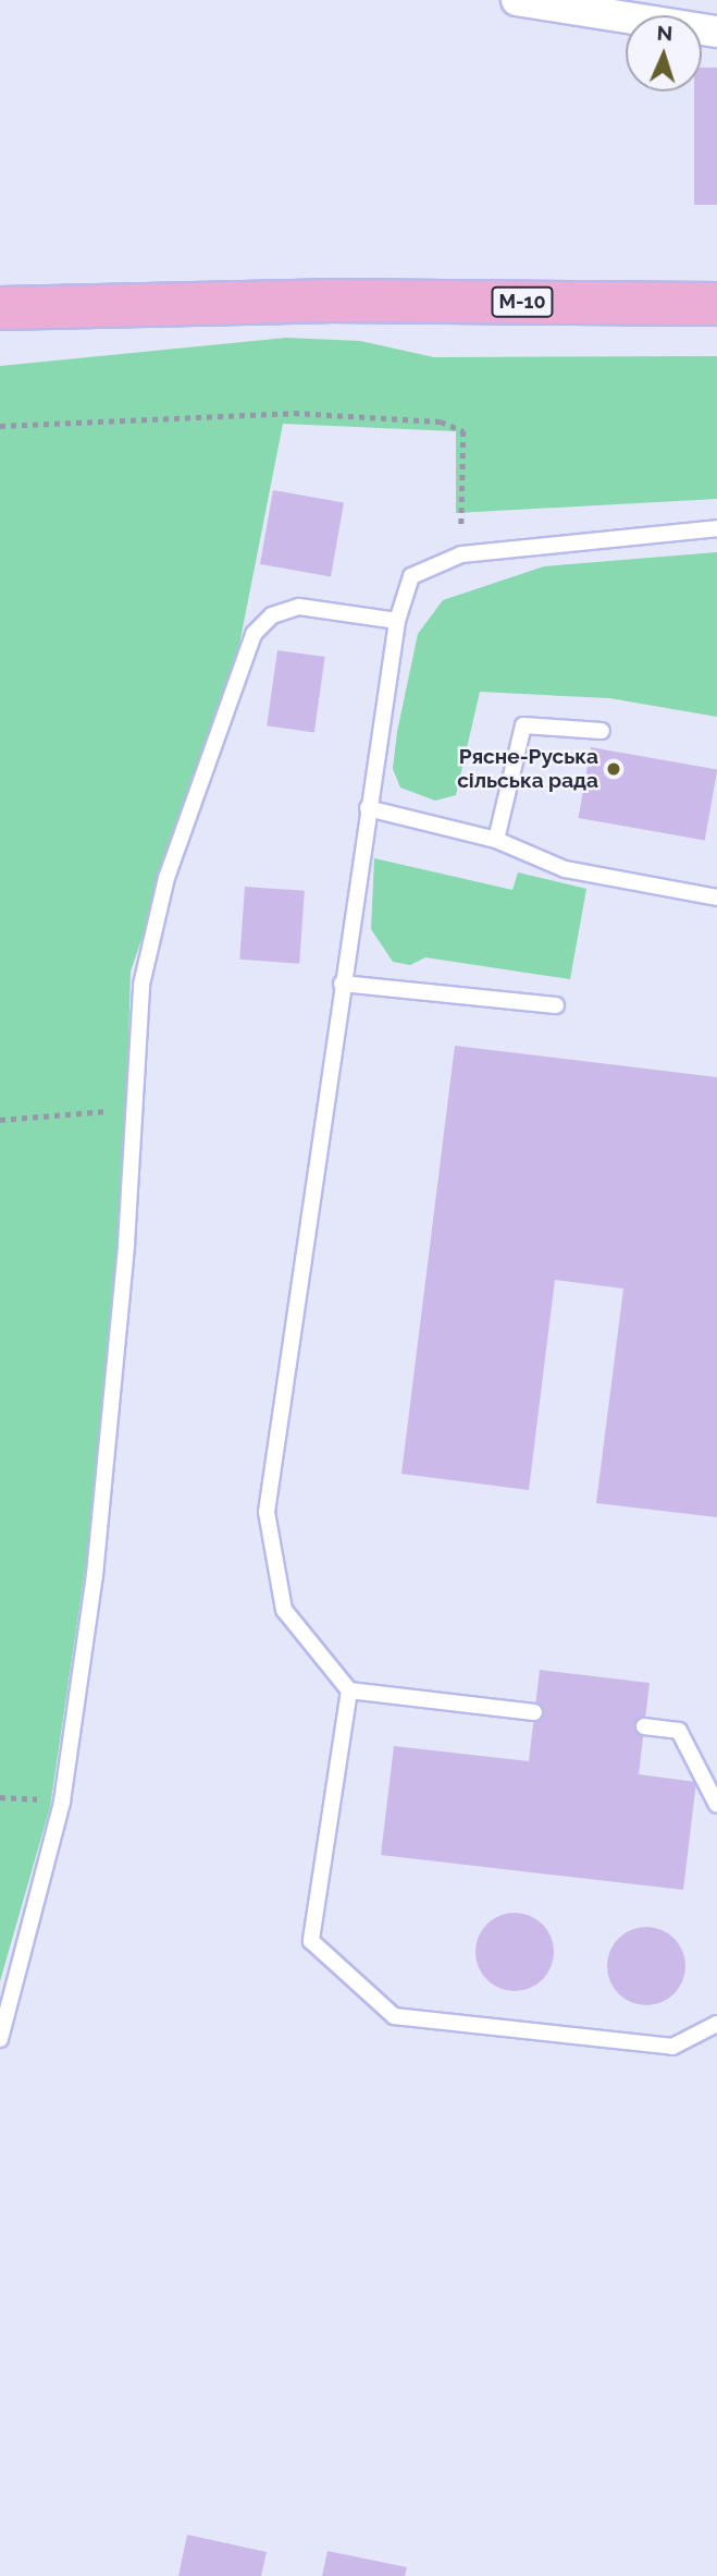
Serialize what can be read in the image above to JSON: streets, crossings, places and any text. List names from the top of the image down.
{
  "streets": {
    "main road": ["М-10"]
  },
  "places": ["Рясне-Руська сільська рада"],
  "north": "top"
}
